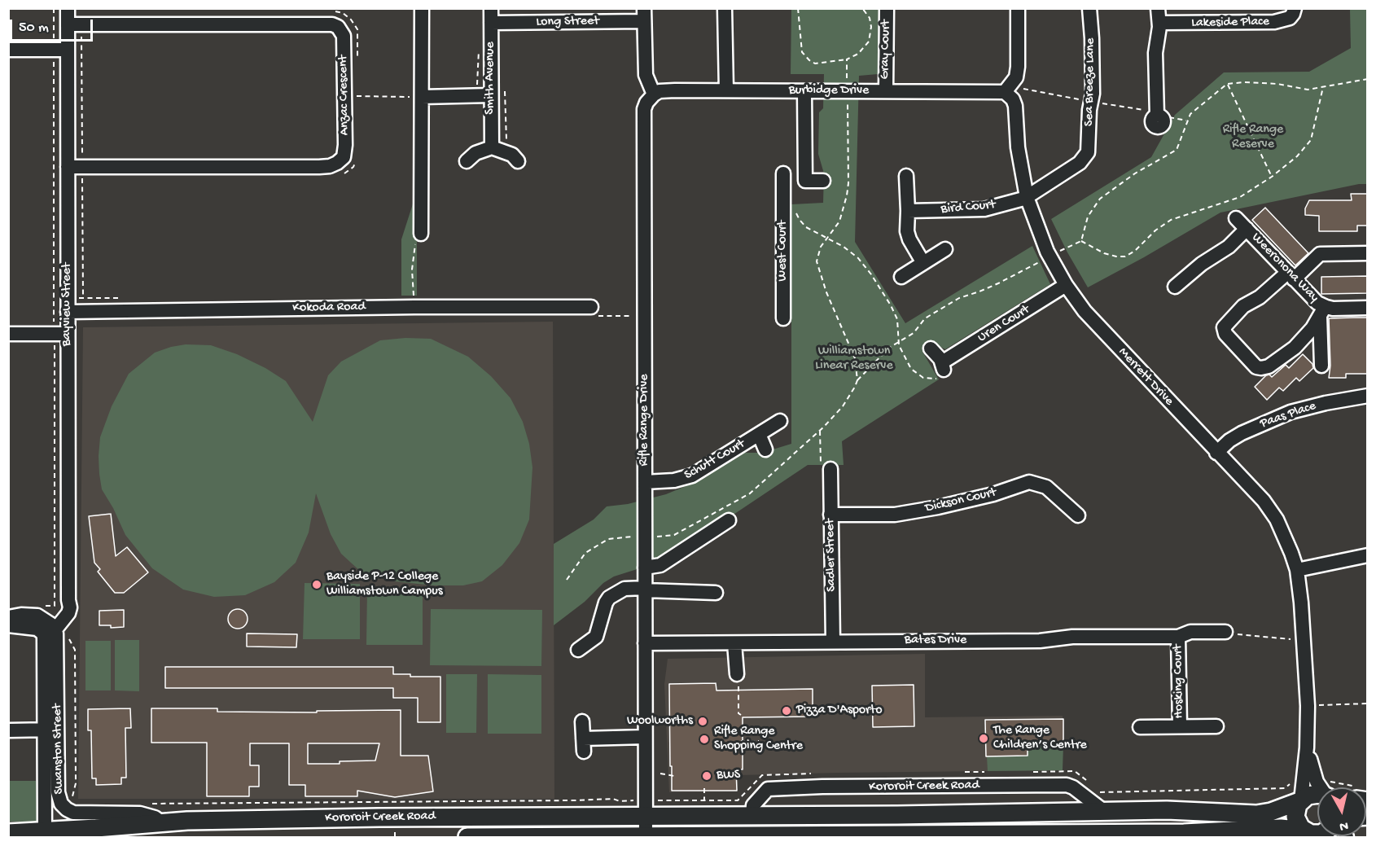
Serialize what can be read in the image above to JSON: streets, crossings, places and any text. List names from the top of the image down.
{
  "streets": {
    "main road": ["Kororoit Creek Road"],
    "street": [
      "Long Street",
      "Lakeside Place",
      "Gray Court",
      "Smith Avenue",
      "Sea Breeze Lane",
      "Burbidge Drive",
      "Anzac Crescent",
      "Bird Court",
      "West Court",
      "Weeronona Way",
      "Bayview Street",
      "Kokoda Road",
      "Uren Court",
      "Merrett Drive",
      "Paas Place",
      "Rifle Range Drive",
      "Schutt Court",
      "Dickson Court",
      "Sadler Street",
      "Bates Drive",
      "Hosking Court",
      "Swanston Street"
    ]
  },
  "crossings": [
    ["Long Street", "Smith Avenue"],
    ["Gray Court", "Burbidge Drive"],
    ["Sea Breeze Lane", "Bird Court"],
    ["Burbidge Drive", "Merrett Drive"],
    ["Burbidge Drive", "Rifle Range Drive"],
    ["Anzac Crescent", "Bayview Street"],
    ["Bird Court", "Merrett Drive"],
    ["Bayview Street", "Kokoda Road"],
    ["Bayview Street", "Swanston Street"],
    ["Uren Court", "Merrett Drive"],
    ["Merrett Drive", "Paas Place"],
    ["Merrett Drive", "Kororoit Creek Road"],
    ["Rifle Range Drive", "Schutt Court"],
    ["Rifle Range Drive", "Bates Drive"],
    ["Rifle Range Drive", "Kororoit Creek Road"],
    ["Dickson Court", "Sadler Street"],
    ["Sadler Street", "Bates Drive"],
    ["Bates Drive", "Hosking Court"],
    ["Swanston Street", "Kororoit Creek Road"]
  ],
  "parks": ["Rifle Range Reserve", "Williamstown Linear Reserve"],
  "places": [
    "Bayside P-12 College Williamstown Campus",
    "Pizza D'Asporto",
    "Woolworths",
    "The Range Children’s Centre",
    "Rifle Range Shopping Centre",
    "BWS"
  ],
  "scale_bar": "50 m",
  "north": "bottom"
}
